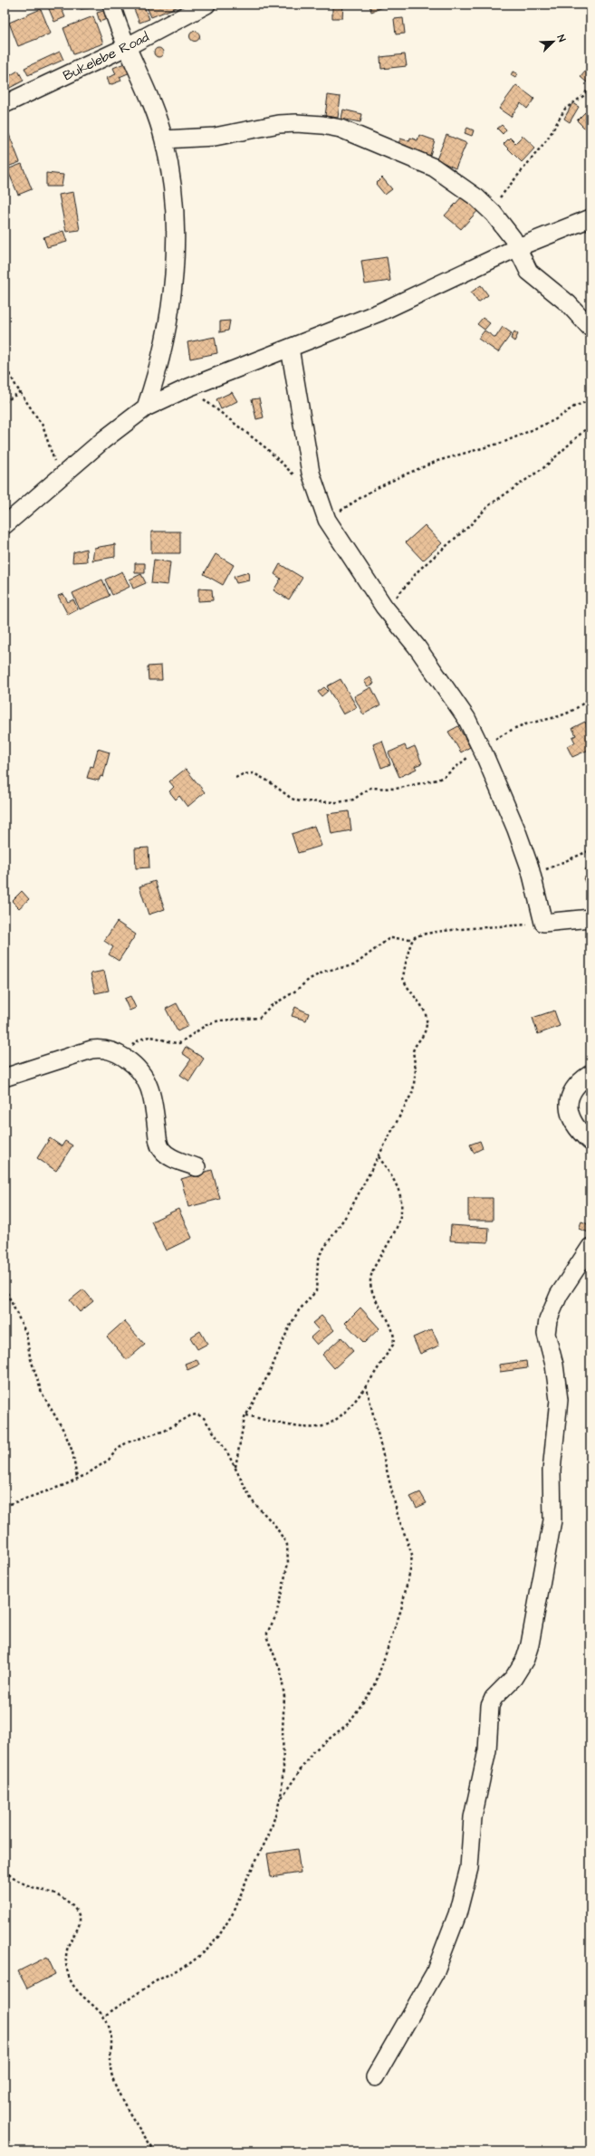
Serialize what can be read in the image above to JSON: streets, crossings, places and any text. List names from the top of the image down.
{
  "streets": {
    "street": ["Bukelebe Road"]
  },
  "north": "top right"
}
